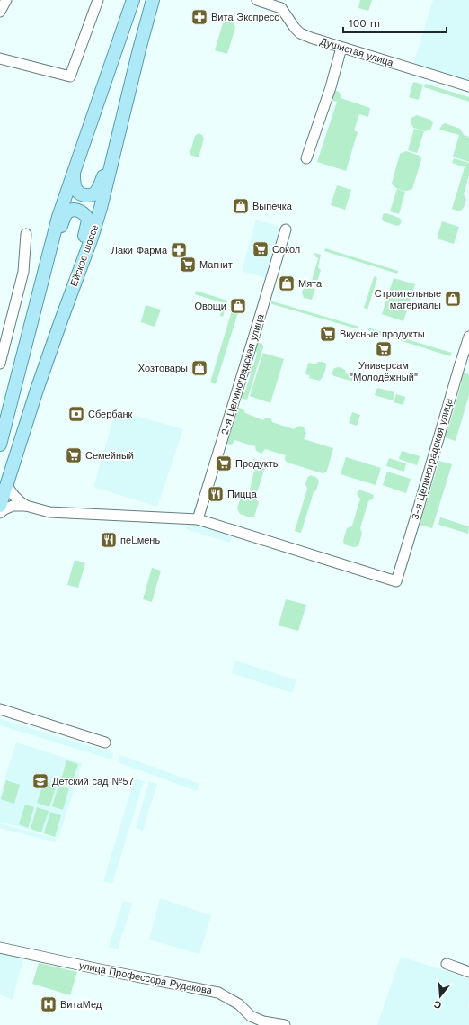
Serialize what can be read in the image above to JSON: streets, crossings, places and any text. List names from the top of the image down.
{
  "streets": {
    "main road": ["Ейское шоссе"],
    "street": [
      "Душистая улица",
      "2-я Целиноградская улица",
      "3-я Целиноградская улица",
      "улица Профессора Рудакова"
    ]
  },
  "crossings": [
    ["2-я Целиноградская улица", "3-я Целиноградская улица"]
  ],
  "places": {
    "pharmacy": ["Вита Экспресс", "Лаки Фарма"],
    "shop": [
      "Выпечка",
      "Мята",
      "Строительные материалы",
      "Овощи",
      "Хозтовары"
    ],
    "supermarket": [
      "Сокол",
      "Магнит",
      "Вкусные продукты",
      "Универсам \"Молодёжный\"",
      "Семейный",
      "Продукты"
    ],
    "bank": ["Сбербанк"],
    "restaurant": ["Пицца", "пеLмень"],
    "school or university": ["Детский сад №57"],
    "hospital": ["ВитаMед"]
  },
  "scale_bar": "100 m",
  "north": "bottom"
}
